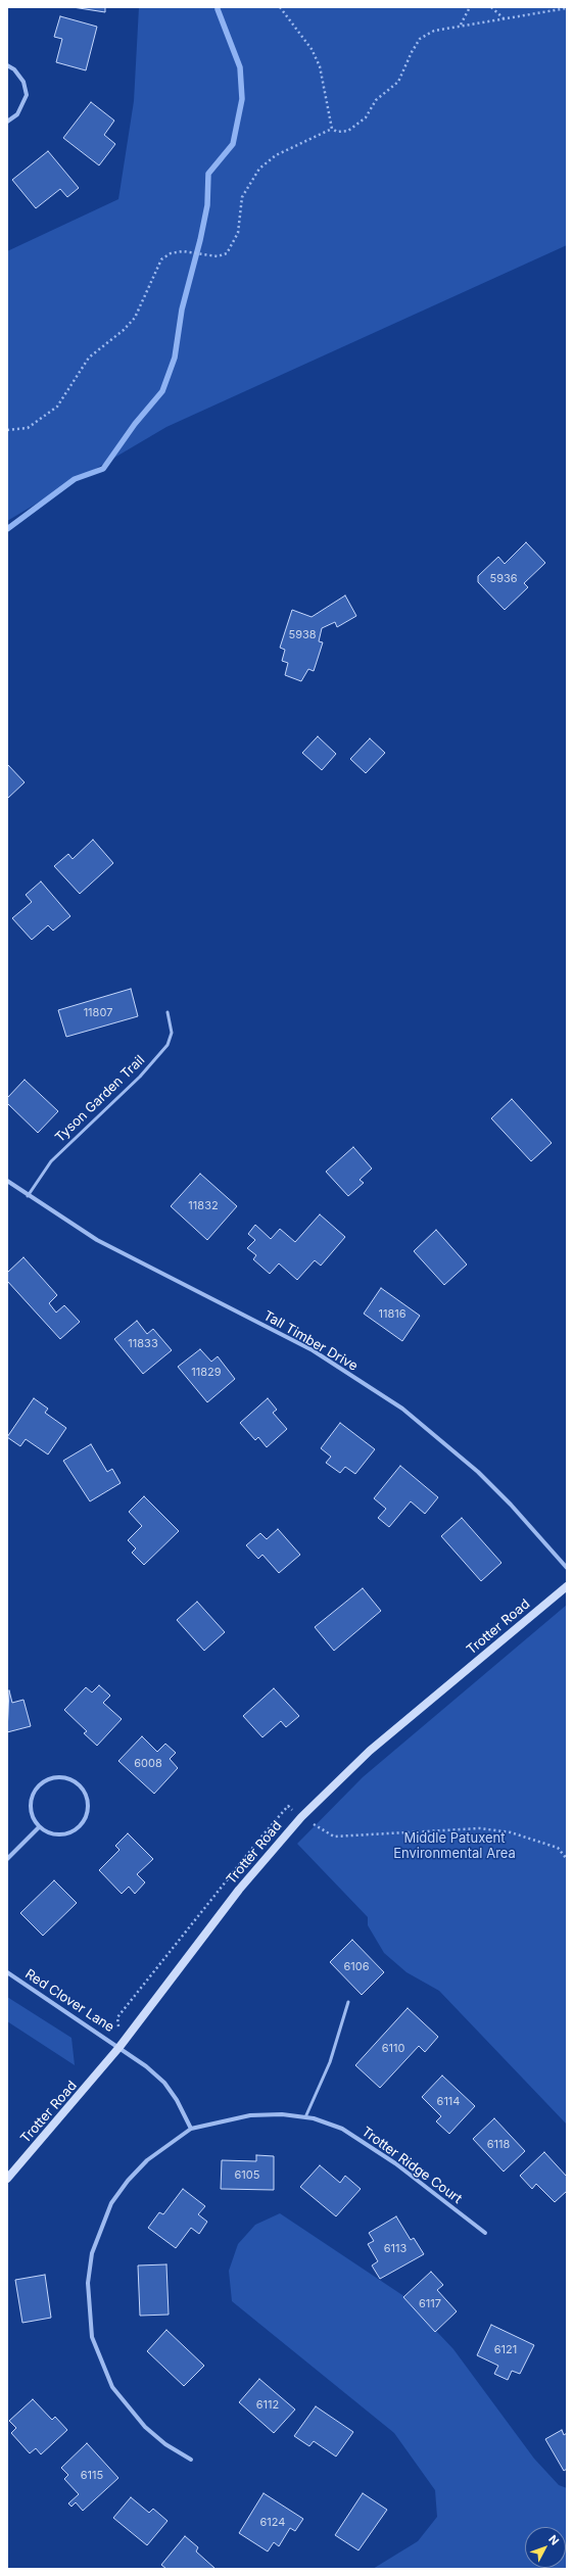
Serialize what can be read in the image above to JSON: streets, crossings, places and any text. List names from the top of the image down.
{
  "streets": {
    "street": [
      "Tall Timber Drive",
      "Trotter Road",
      "Red Clover Lane",
      "Trotter Ridge Court"
    ],
    "lane": ["Tyson Garden Trail"]
  },
  "crossings": [
    ["Tyson Garden Trail", "Tall Timber Drive"],
    ["Trotter Road", "Red Clover Lane"]
  ],
  "parks": ["Middle Patuxent Environmental Area"],
  "house_numbers": [
    "5936",
    "5938",
    "11807",
    "11832",
    "11816",
    "11833",
    "11829",
    "6008",
    "6106",
    "6110",
    "6114",
    "6118",
    "6105",
    "6113",
    "6117",
    "6121",
    "6112",
    "6115",
    "6124"
  ],
  "north": "top right"
}
